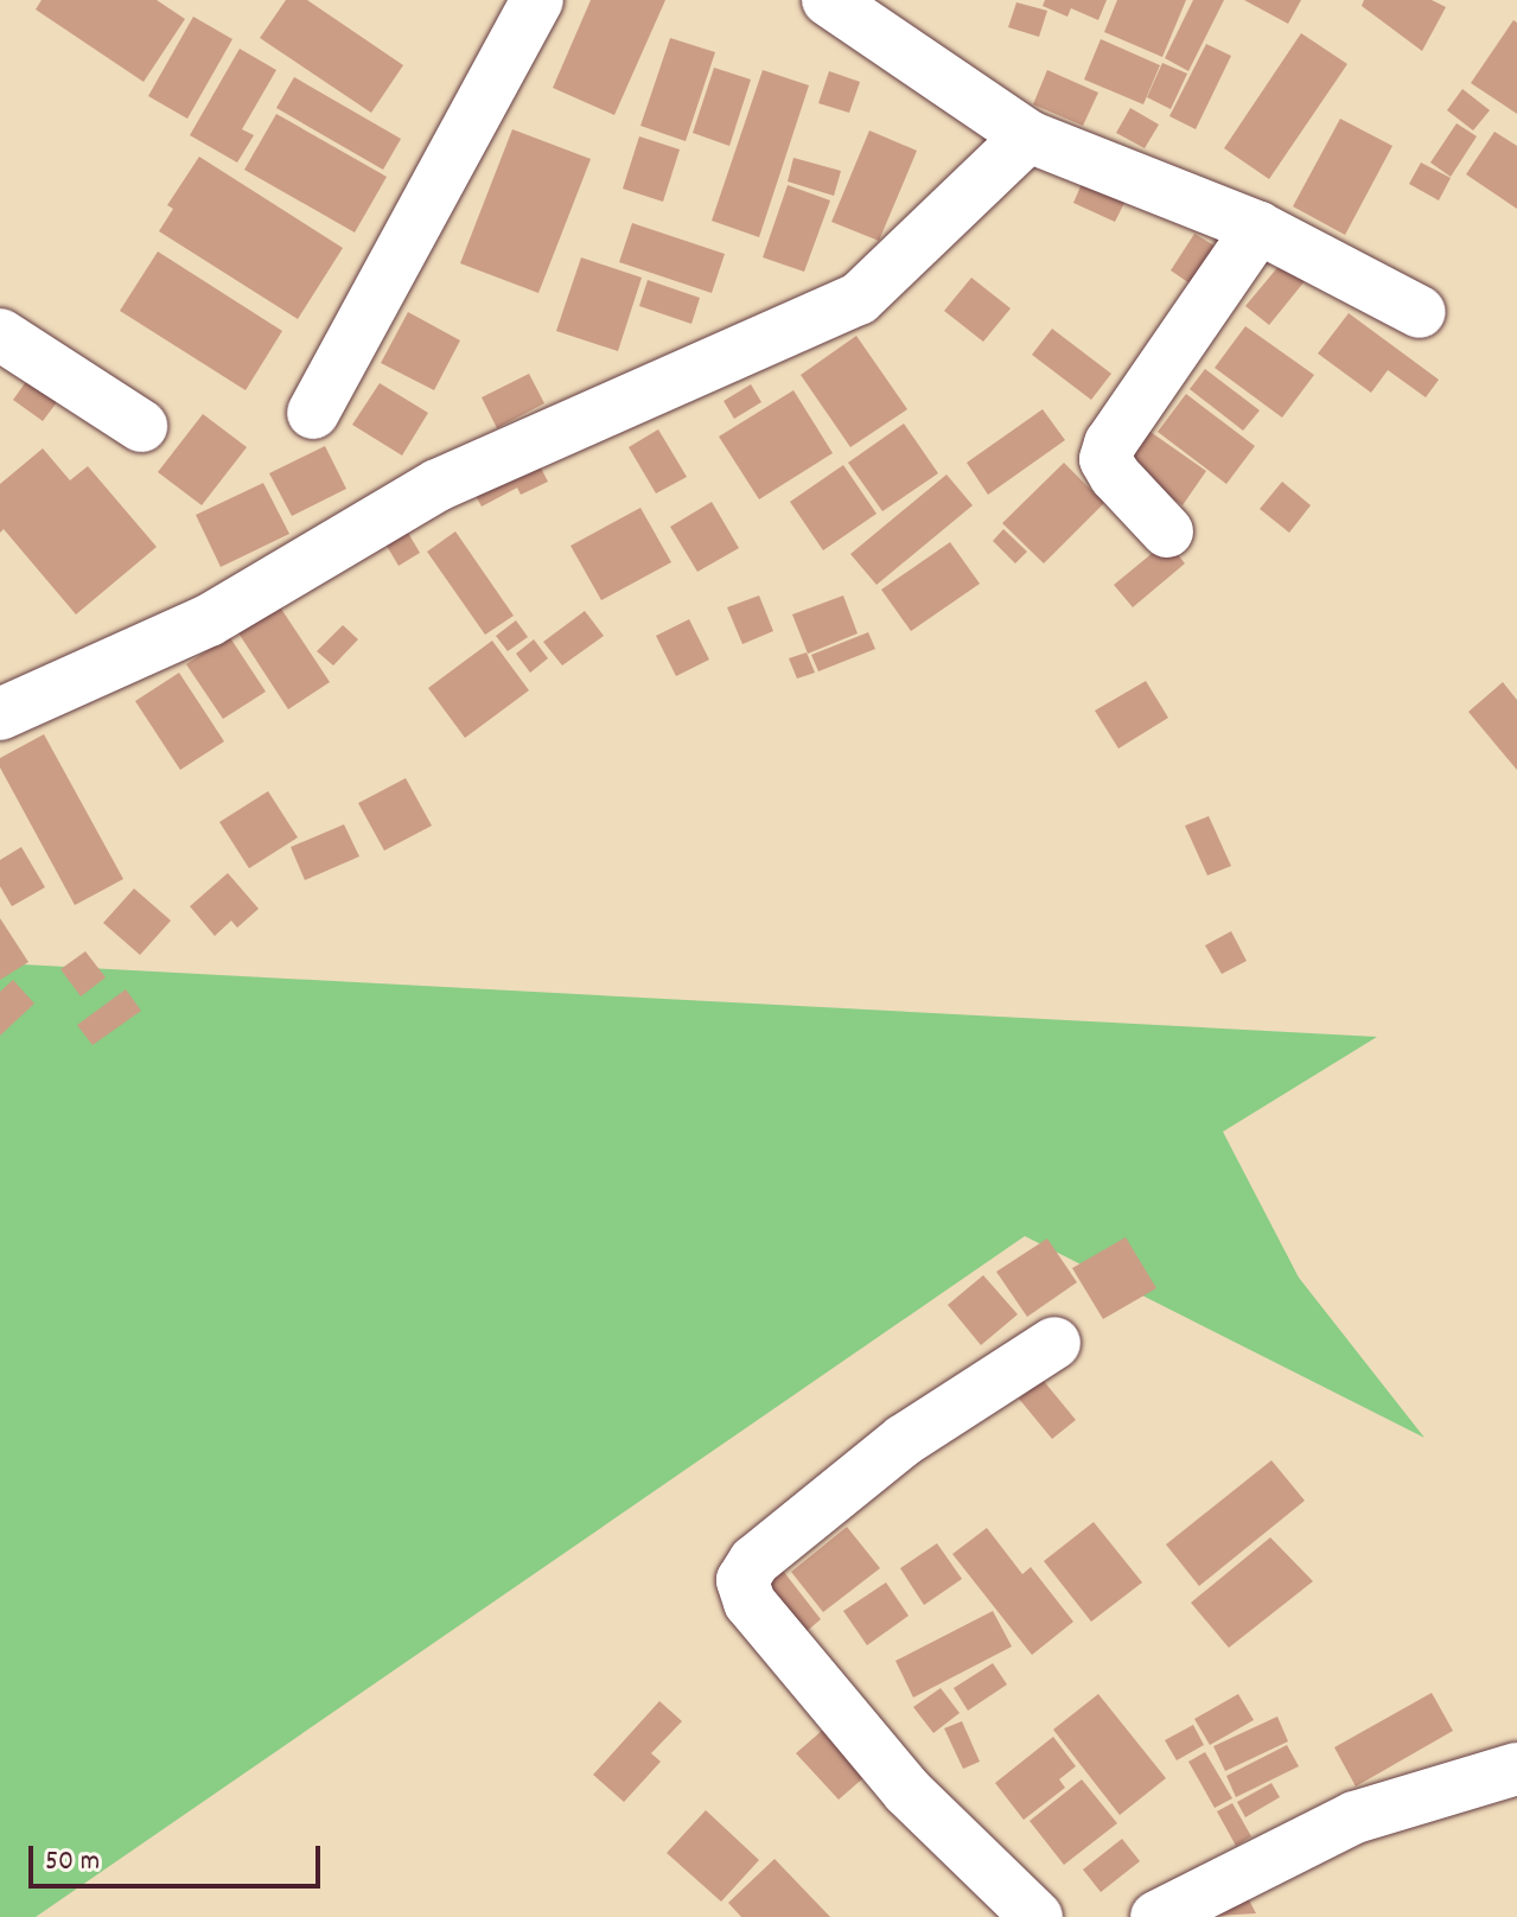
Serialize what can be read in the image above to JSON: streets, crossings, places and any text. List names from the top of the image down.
{
  "scale_bar": "50 m"
}
